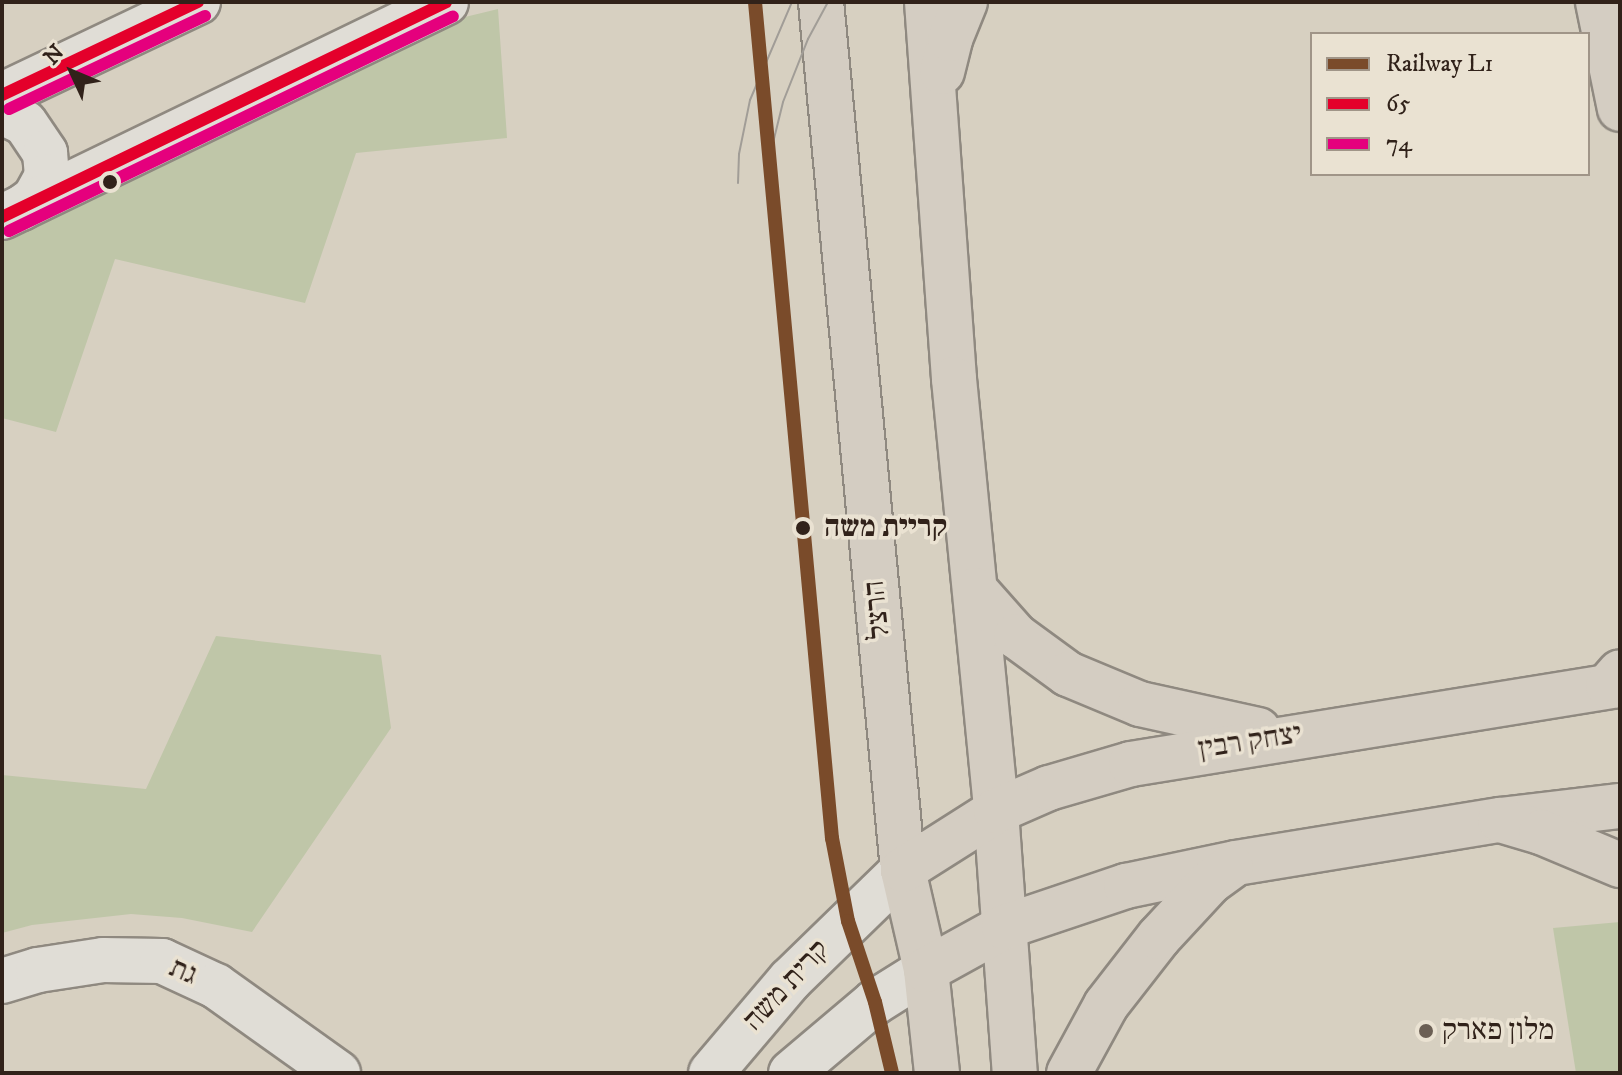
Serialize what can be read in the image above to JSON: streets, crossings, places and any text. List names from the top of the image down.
{
  "streets": {
    "main road": ["הרצל", "יצחק רבין"],
    "street": ["גת", "קרית משה"]
  },
  "crossings": [
    ["הרצל", "יצחק רבין"],
    ["הרצל", "קרית משה"],
    ["יצחק רבין", "קרית משה"]
  ],
  "places": ["קריית משה", "מלון פארק"],
  "lines": ["rail line L1", "transit line 65", "transit line 74"],
  "legend": ["Railway L1", "65", "74"],
  "north": "top left"
}
